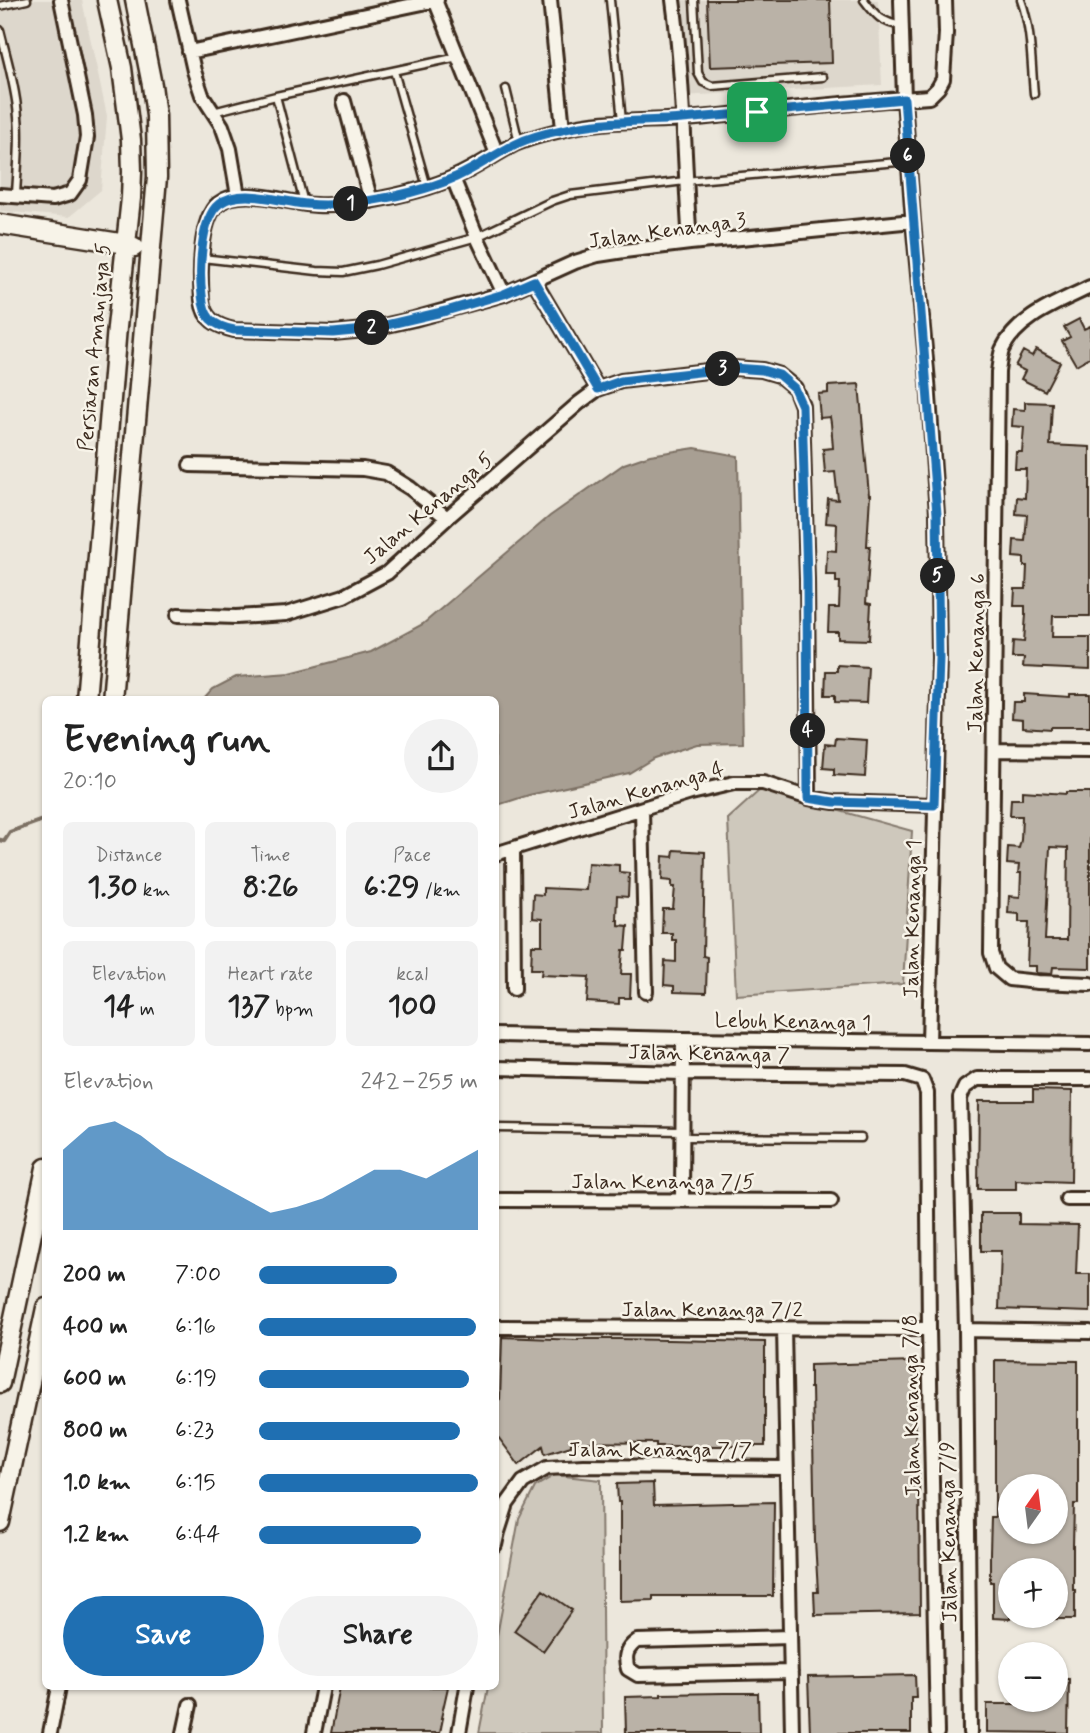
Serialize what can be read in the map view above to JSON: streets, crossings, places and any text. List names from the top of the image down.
{
  "streets": {
    "street": [
      "Jalan Kenanga 3",
      "Persiaran Amanjaya 5",
      "Jalan Kenanga 5",
      "Jalan Kenanga 6",
      "Jalan Kenanga 4",
      "Jalan Kenanga 1",
      "Lebuh Kenanga 1",
      "Jalan Kenanga 7",
      "Jalan Kenanga 7/5",
      "Jalan Kenanga 7/2",
      "Jalan Kenanga 7/8",
      "Jalan Kenanga 7/7",
      "Jalan Kenanga 7/9"
    ]
  },
  "crossings": [
    ["Jalan Kenanga 3", "Jalan Kenanga 1"],
    ["Jalan Kenanga 4", "Jalan Kenanga 1"],
    ["Jalan Kenanga 1", "Lebuh Kenanga 1"],
    ["Jalan Kenanga 7", "Jalan Kenanga 7/8"],
    ["Jalan Kenanga 7/2", "Jalan Kenanga 7/8"]
  ],
  "north": "top",
  "page": {
    "pins": [
      "6",
      "1",
      "2",
      "3",
      "5",
      "4"
    ],
    "heading": ["Evening run", "20:10"],
    "stats": [
      ["Distance", "1.30 km"],
      ["Time", "8:26"],
      ["Pace", "6:29 /km"],
      ["Elevation", "14 m"],
      ["Heart rate", "137 bpm"],
      ["kcal", "100"]
    ],
    "chart": ["Elevation", "242–255 m"],
    "list": [
      {
        "name": "200 m",
        "note": "7:00"
      },
      {
        "name": "400 m",
        "note": "6:16"
      },
      {
        "name": "600 m",
        "note": "6:19"
      },
      {
        "name": "800 m",
        "note": "6:23"
      },
      {
        "name": "1.0 km",
        "note": "6:15"
      },
      {
        "name": "1.2 km",
        "note": "6:44"
      }
    ],
    "map_buttons": ["+", "−"],
    "buttons": ["Save", "Share"]
  }
}
